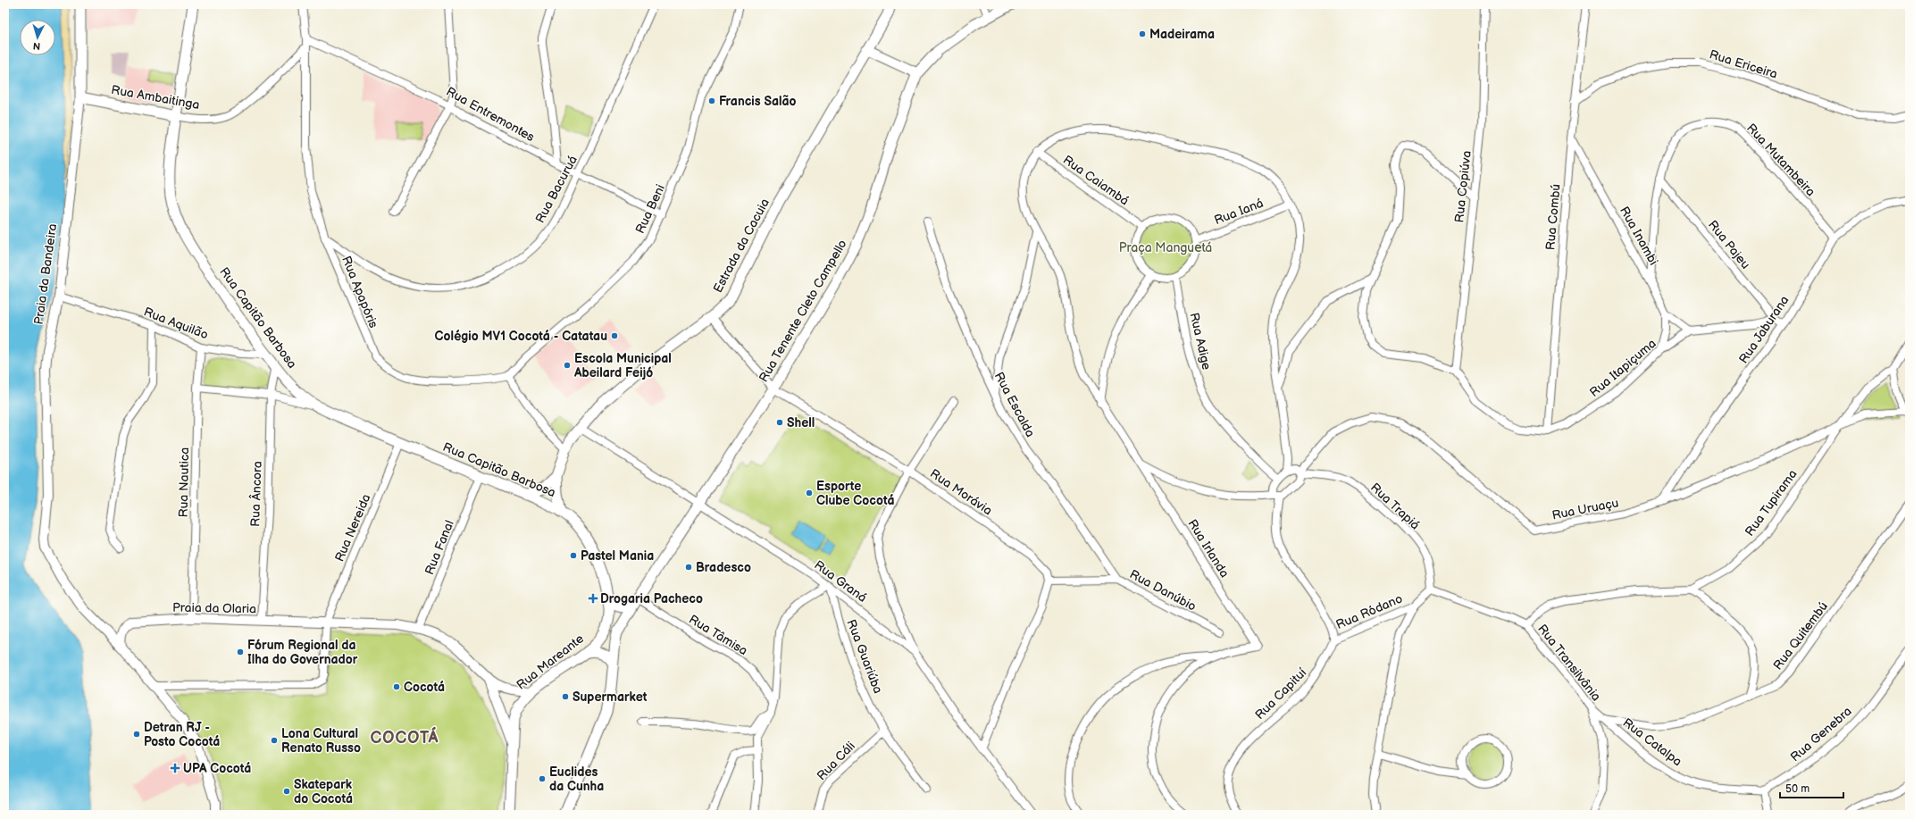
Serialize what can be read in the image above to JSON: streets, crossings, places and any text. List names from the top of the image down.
{
  "streets": {
    "main road": [
      "Rua Ambaitinga",
      "Estrada da Cacuia",
      "Praia da Bandeira",
      "Rua Tenente Cleto Campello",
      "Rua Capitão Barbosa",
      "Rua Mareante"
    ],
    "street": [
      "Rua Ericeira",
      "Rua Entremontes",
      "Rua Mutambeira",
      "Rua Caiambá",
      "Rua Copiúva",
      "Rua Bacuruá",
      "Rua Beni",
      "Rua Ianá",
      "Rua Combú",
      "Rua Inambi",
      "Rua Pajeu",
      "Rua Apapóris",
      "Rua Aquilão",
      "Rua Jaburana",
      "Rua Adige",
      "Rua Itapiçuma",
      "Rua Escalda",
      "Rua Nautica",
      "Rua Morávia",
      "Rua Âncora",
      "Rua Tupirama",
      "Rua Trapiá",
      "Rua Uruaçu",
      "Rua Nereida",
      "Rua Fanal",
      "Rua Irlanda",
      "Rua Graná",
      "Rua Danúbio",
      "Praia da Olaria",
      "Rua Ródano",
      "Rua Tâmisa",
      "Rua Quitembú",
      "Rua Guariúba",
      "Rua Transilvânia",
      "Rua Capituí",
      "Rua Genebra",
      "Rua Catalpa",
      "Rua Cáli"
    ]
  },
  "crossings": [
    ["Rua Ericeira", "Rua Combú"],
    ["Rua Ambaitinga", "Praia da Bandeira"],
    ["Rua Ambaitinga", "Rua Apapóris"],
    ["Rua Ambaitinga", "Rua Capitão Barbosa"],
    ["Rua Entremontes", "Rua Bacuruá"],
    ["Rua Entremontes", "Rua Beni"],
    ["Rua Entremontes", "Rua Apapóris"],
    ["Rua Mutambeira", "Rua Inambi"],
    ["Rua Mutambeira", "Rua Pajeu"],
    ["Rua Mutambeira", "Rua Jaburana"],
    ["Rua Caiambá", "Rua Ianá"],
    ["Rua Caiambá", "Rua Adige"],
    ["Rua Caiambá", "Rua Irlanda"],
    ["Rua Copiúva", "Rua Itapiçuma"],
    ["Rua Bacuruá", "Rua Apapóris"],
    ["Rua Beni", "Rua Apapóris"],
    ["Rua Ianá", "Rua Adige"],
    ["Rua Combú", "Rua Inambi"],
    ["Rua Combú", "Rua Itapiçuma"],
    ["Rua Inambi", "Rua Itapiçuma"],
    ["Rua Pajeu", "Rua Jaburana"],
    ["Rua Pajeu", "Rua Itapiçuma"],
    ["Estrada da Cacuia", "Rua Capitão Barbosa"],
    ["Estrada da Cacuia", "Rua Morávia"],
    ["Estrada da Cacuia", "Rua Graná"],
    ["Praia da Bandeira", "Rua Aquilão"],
    ["Praia da Bandeira", "Praia da Olaria"],
    ["Rua Tenente Cleto Campello", "Rua Morávia"],
    ["Rua Tenente Cleto Campello", "Rua Graná"],
    ["Rua Tenente Cleto Campello", "Rua Tâmisa"],
    ["Rua Capitão Barbosa", "Rua Aquilão"],
    ["Rua Capitão Barbosa", "Rua Âncora"],
    ["Rua Capitão Barbosa", "Rua Nereida"],
    ["Rua Capitão Barbosa", "Rua Fanal"],
    ["Rua Capitão Barbosa", "Rua Mareante"],
    ["Rua Aquilão", "Rua Nautica"],
    ["Rua Jaburana", "Rua Uruaçu"],
    ["Rua Escalda", "Rua Danúbio"],
    ["Rua Nautica", "Praia da Olaria"],
    ["Rua Morávia", "Rua Danúbio"],
    ["Rua Âncora", "Praia da Olaria"],
    ["Rua Tupirama", "Rua Uruaçu"],
    ["Rua Tupirama", "Rua Transilvânia"],
    ["Rua Trapiá", "Rua Uruaçu"],
    ["Rua Trapiá", "Rua Transilvânia"],
    ["Rua Nereida", "Praia da Olaria"],
    ["Rua Fanal", "Praia da Olaria"],
    ["Rua Graná", "Rua Guariúba"],
    ["Praia da Olaria", "Rua Mareante"],
    ["Rua Ródano", "Rua Capituí"],
    ["Rua Quitembú", "Rua Catalpa"],
    ["Rua Guariúba", "Rua Cáli"],
    ["Rua Transilvânia", "Rua Catalpa"],
    ["Rua Genebra", "Rua Catalpa"]
  ],
  "districts": ["COCOTÁ"],
  "parks": ["Praça Manguetá"],
  "places": {
    "other": [
      "Madeirama",
      "Francis Salão",
      "Colégio MV1 Cocotá - Catatau",
      "Escola Municipal Abeilard Feijó",
      "Shell",
      "Esporte Clube Cocotá",
      "Pastel Mania",
      "Bradesco",
      "Fórum Regional da Ilha do Governador",
      "Cocotá",
      "Supermarket",
      "Detran RJ - Posto Cocotá",
      "Lona Cultural Renato Russo",
      "Euclides da Cunha",
      "Skatepark do Cocotá"
    ],
    "health": ["Drogaria Pacheco", "UPA Cocotá"]
  },
  "scale_bar": "50 m",
  "north": "bottom"
}
